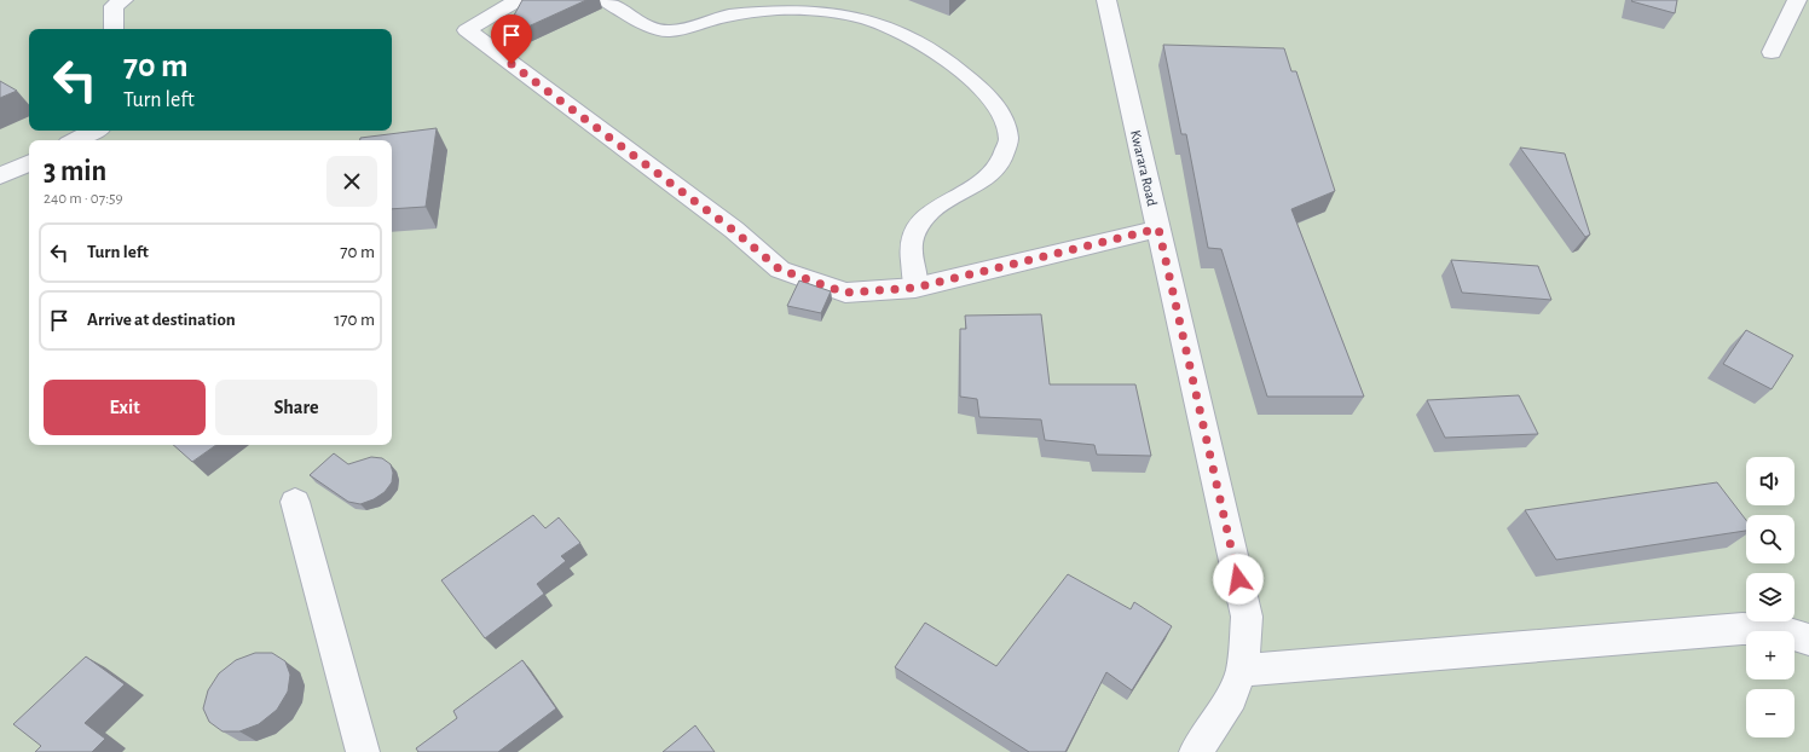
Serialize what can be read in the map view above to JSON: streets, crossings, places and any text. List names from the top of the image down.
{
  "streets": {
    "street": ["Kwarara Road"]
  },
  "page": {
    "turn": ["70 m", "Turn left"],
    "heading": ["3 min", "240 m · 07:59"],
    "list": [
      {
        "name": "Turn left",
        "value": "70 m"
      },
      {
        "name": "Arrive at destination",
        "value": "170 m"
      }
    ],
    "buttons": ["Exit", "Share"],
    "map_buttons": ["+", "−"]
  }
}
